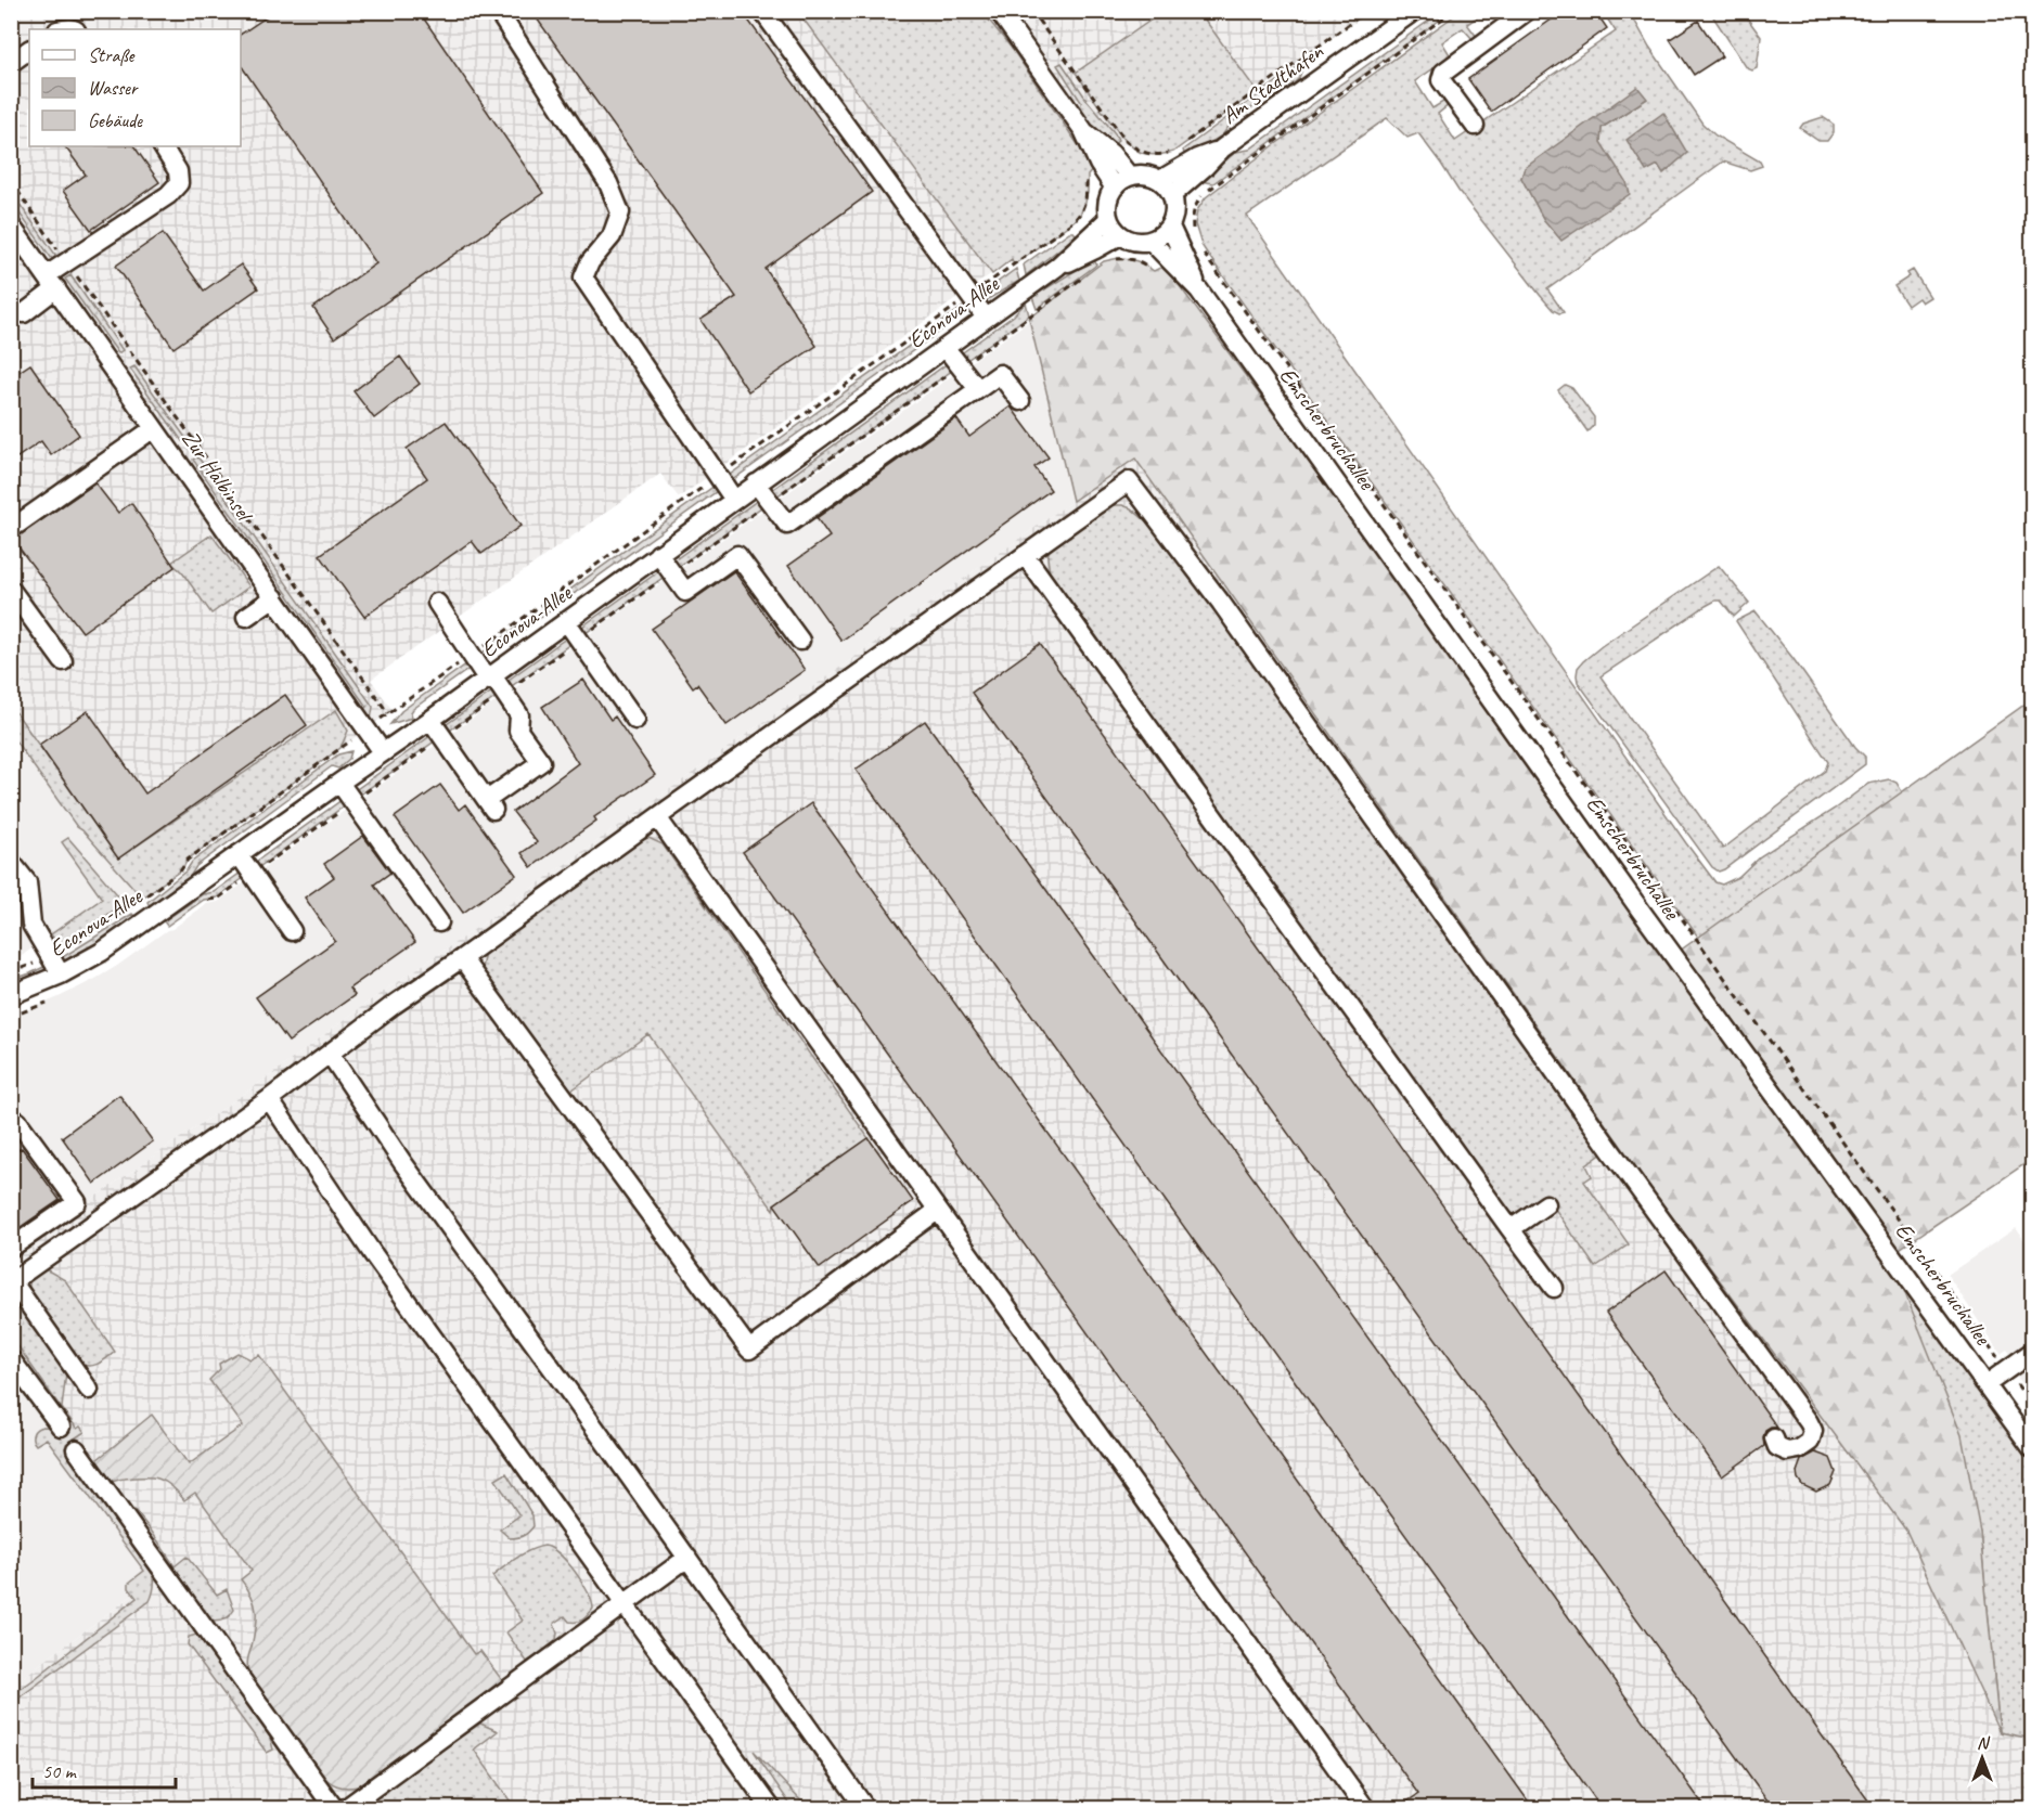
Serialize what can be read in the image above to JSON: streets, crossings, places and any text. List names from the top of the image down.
{
  "streets": {
    "street": [
      "Am Stadthafen",
      "Econova-Allee",
      "Emscherbruchallee",
      "Zur Halbinsel"
    ]
  },
  "crossings": [
    ["Am Stadthafen", "Econova-Allee"],
    ["Am Stadthafen", "Emscherbruchallee"],
    ["Econova-Allee", "Emscherbruchallee"],
    ["Econova-Allee", "Zur Halbinsel"]
  ],
  "legend": ["Straße", "Wasser", "Gebäude"],
  "scale_bar": "50 m",
  "north": "top"
}
